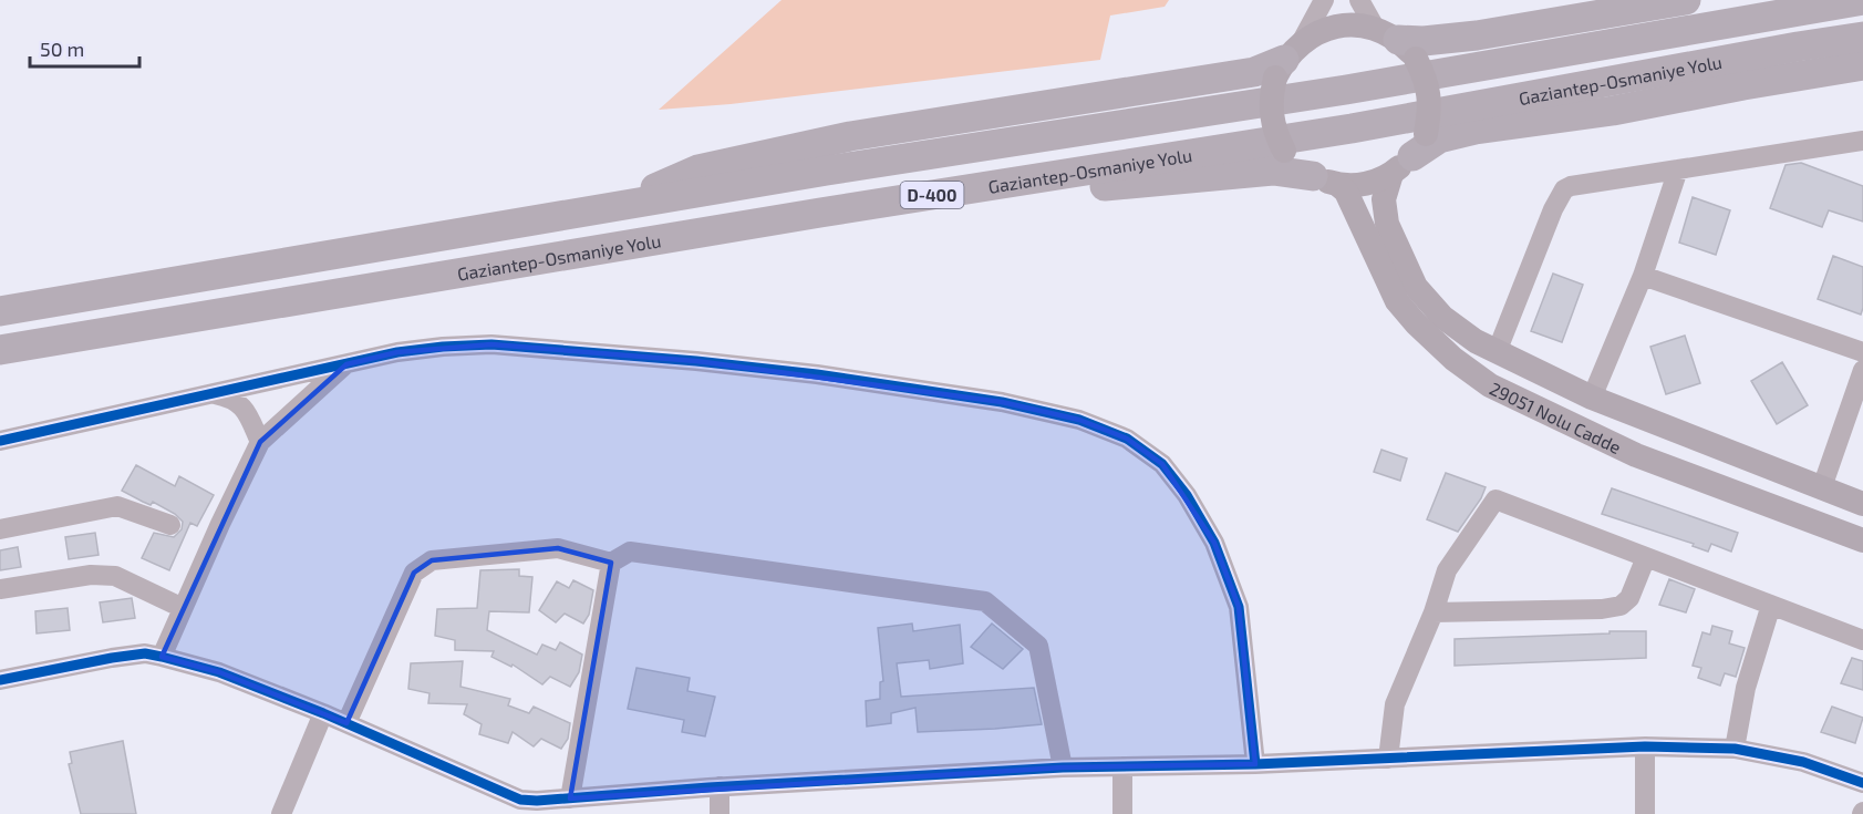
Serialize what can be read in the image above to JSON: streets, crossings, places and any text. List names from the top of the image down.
{
  "streets": {
    "highway": ["Gaziantep-Osmaniye Yolu", "D-400"],
    "main road": ["29051 Nolu Cadde"]
  },
  "scale_bar": "50 m"
}
